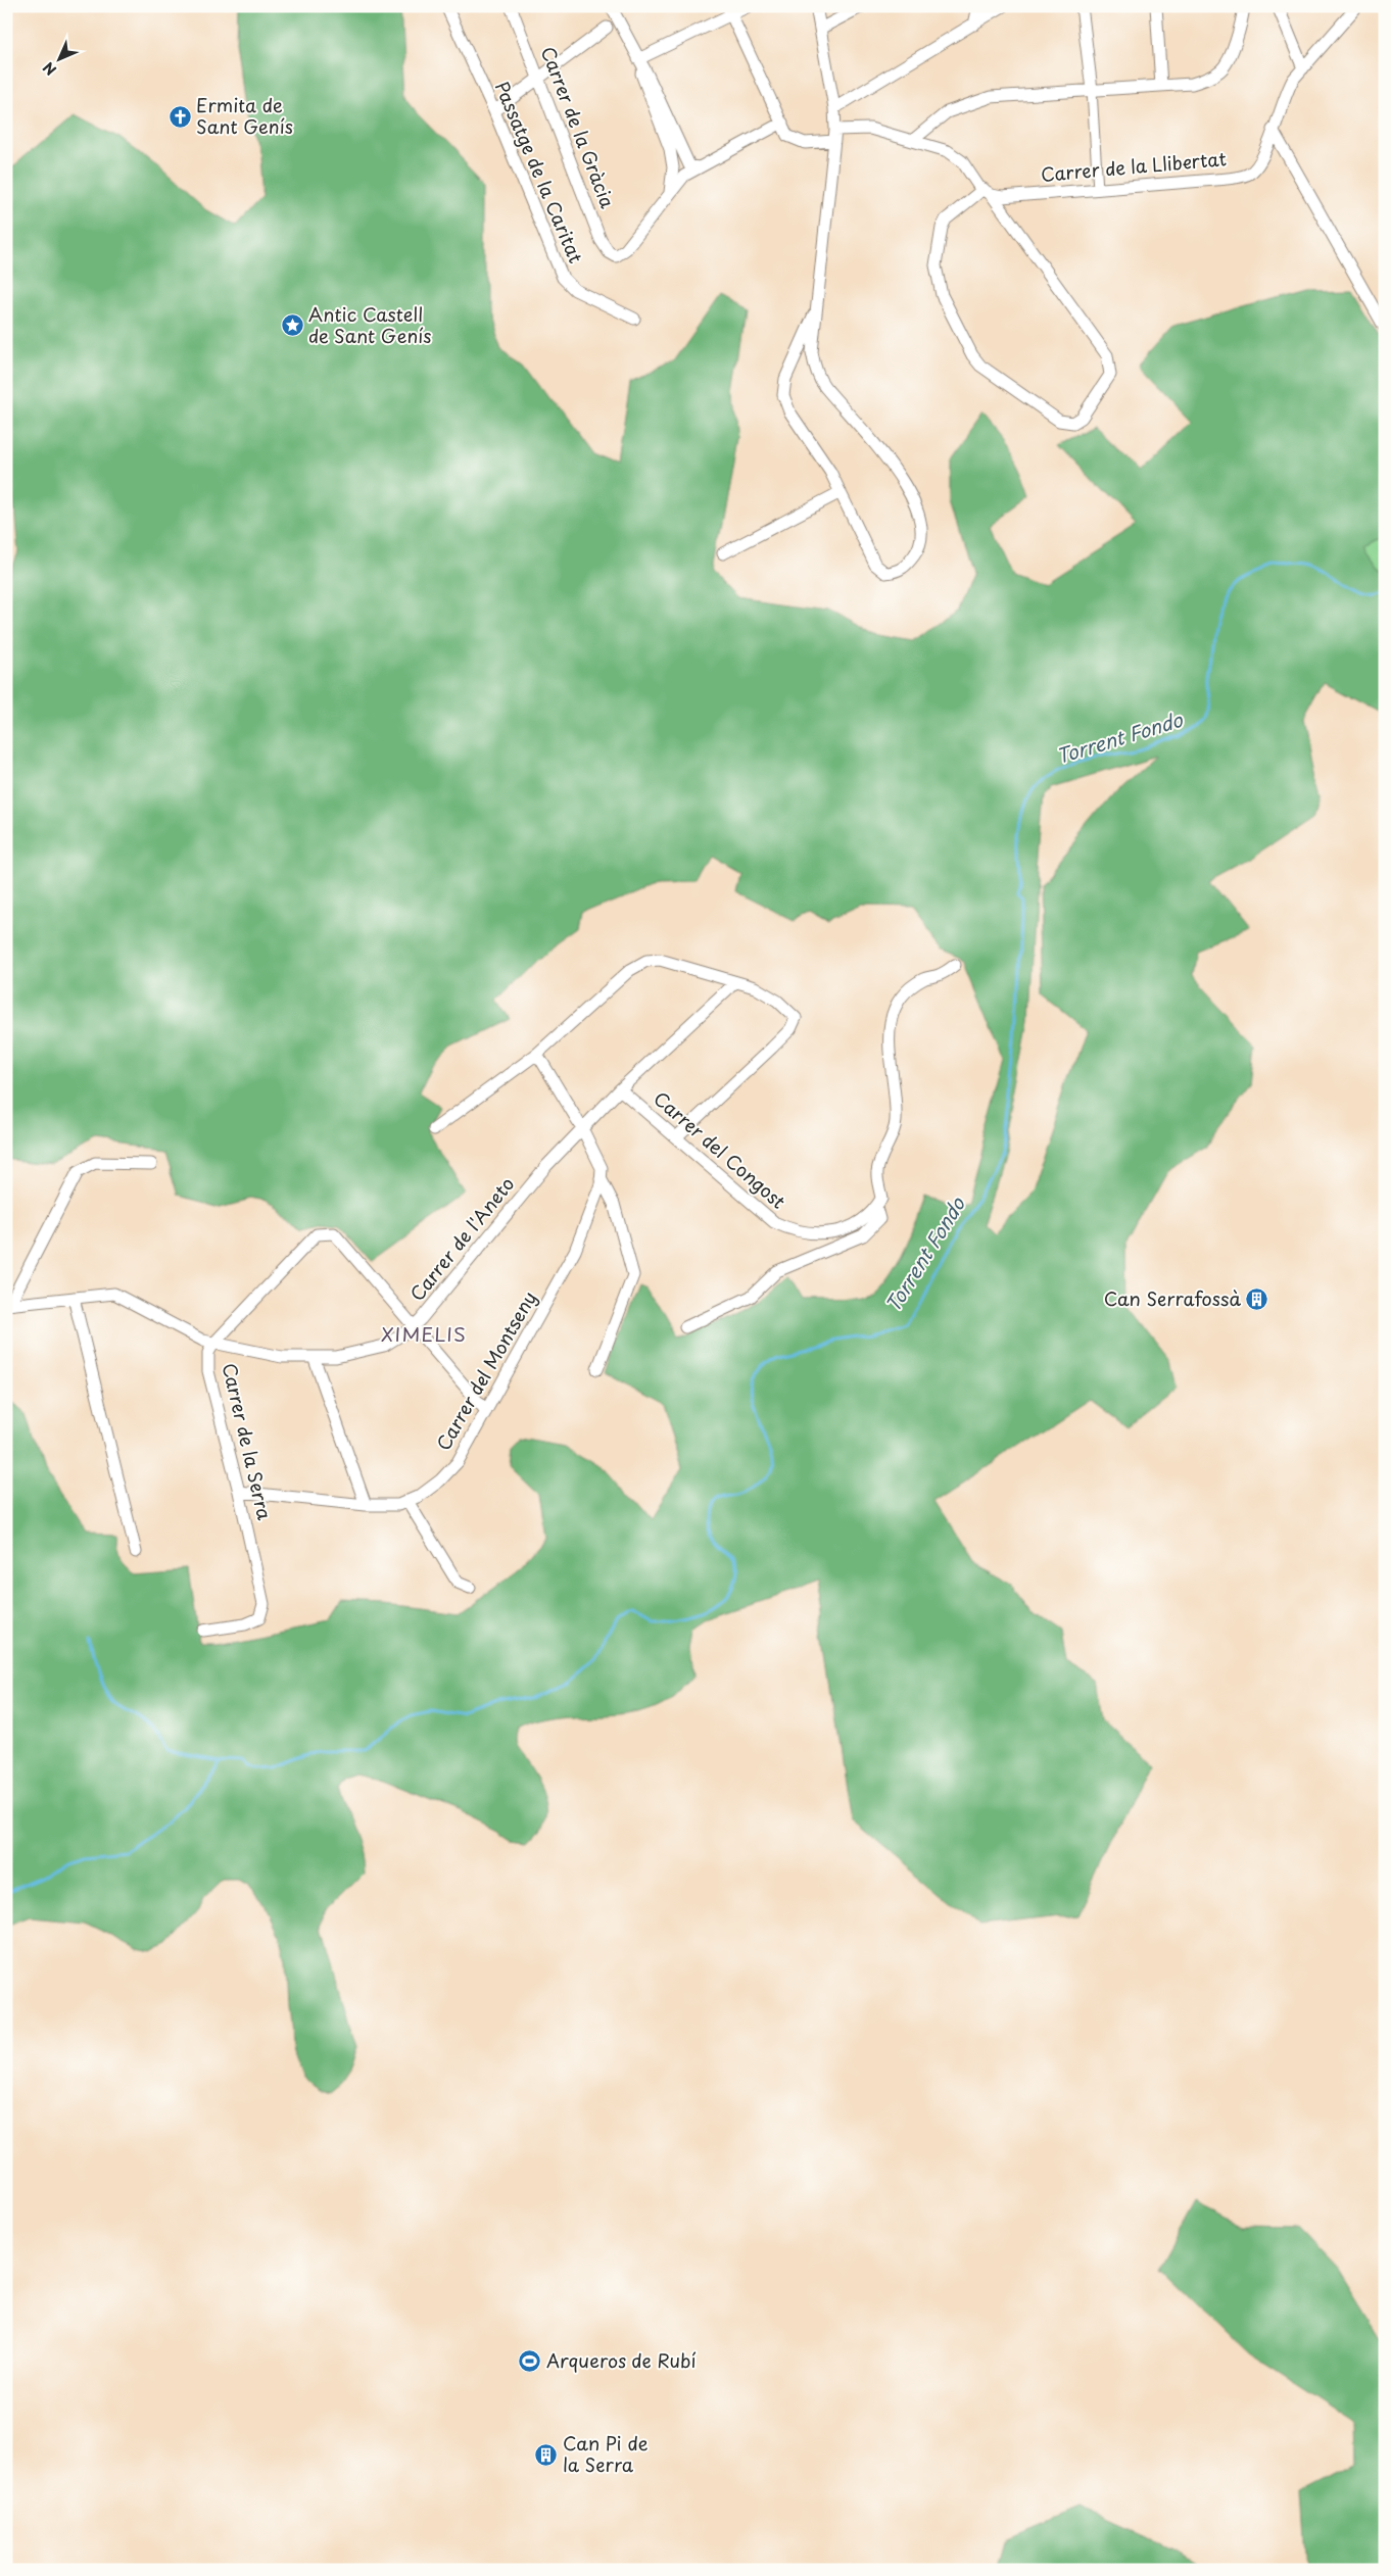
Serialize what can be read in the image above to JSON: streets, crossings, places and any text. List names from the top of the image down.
{
  "streets": {
    "street": [
      "Carrer de la Gràcia",
      "Carrer de la Llibertat",
      "Passatge de la Caritat",
      "Carrer del Congost",
      "Carrer de l'Aneto",
      "Carrer del Montseny",
      "Carrer de la Serra"
    ]
  },
  "crossings": [
    ["Carrer del Congost", "Carrer de l'Aneto"],
    ["Carrer de l'Aneto", "Carrer de la Serra"],
    ["Carrer del Montseny", "Carrer de la Serra"]
  ],
  "districts": ["XIMELIS"],
  "water": ["Torrent Fondo"],
  "places": {
    "church": ["Ermita de Sant Genís"],
    "place": ["Antic Castell de Sant Genís"],
    "building": ["Can Serrafossà", "Can Pi de la Serra"],
    "sports": ["Arqueros de Rubí"]
  },
  "north": "bottom left"
}
